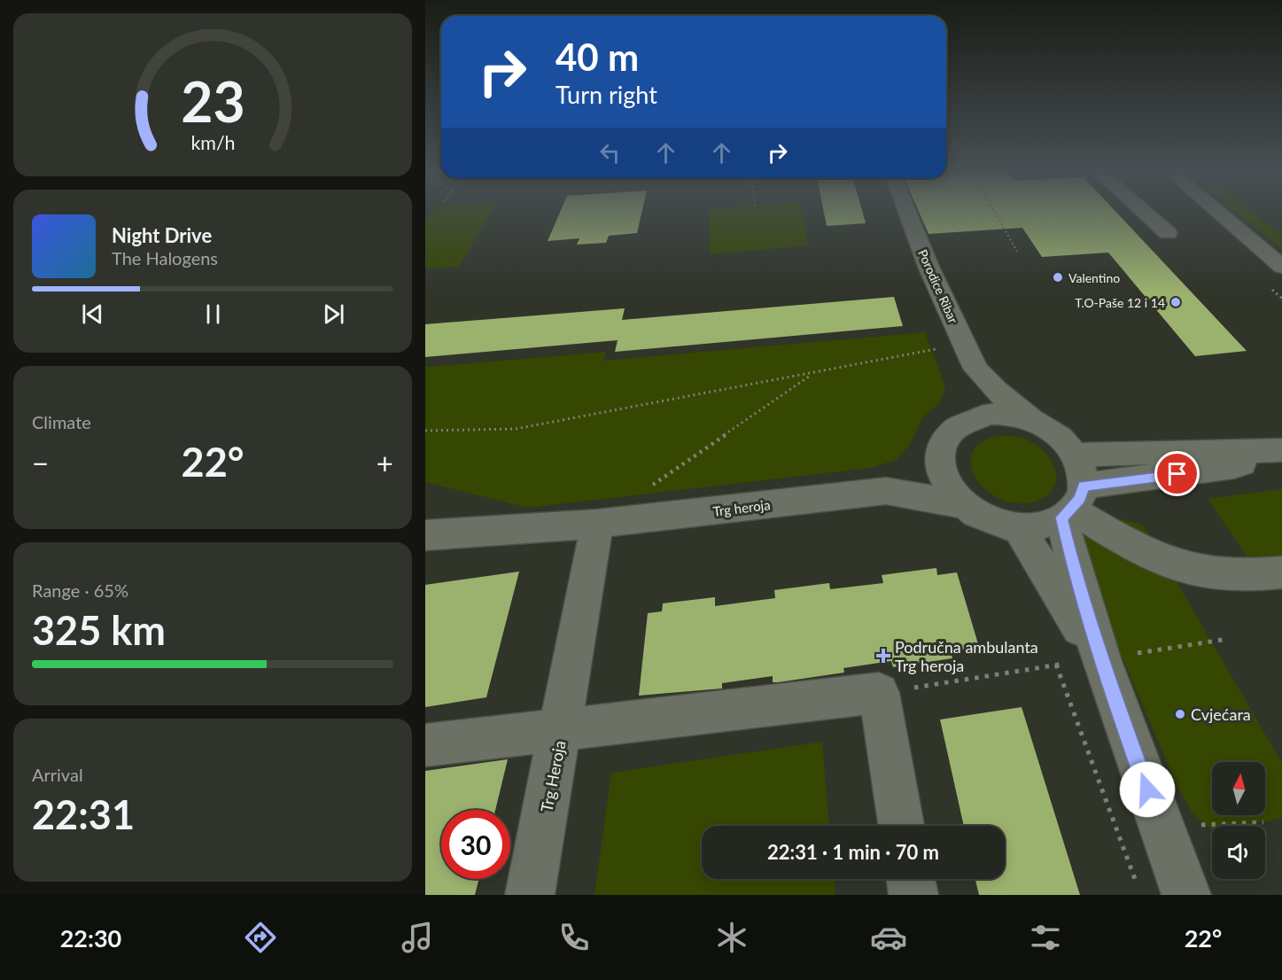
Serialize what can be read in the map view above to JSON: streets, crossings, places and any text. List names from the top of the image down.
{
  "streets": {
    "street": ["Porodice Ribar", "Trg heroja", "Trg Heroja"]
  },
  "crossings": [
    ["Porodice Ribar", "Trg heroja"]
  ],
  "places": {
    "other": ["Valentino", "T.O-Paše 12 i 14", "Cvjećara"],
    "health": ["Područna ambulanta Trg heroja"]
  },
  "north": "top",
  "page": {
    "turn": ["40 m", "Turn right"],
    "song": ["Night Drive", "The Halogens"],
    "tile": [
      "Climate",
      ["Range · 65%", "325 km"],
      ["Arrival", "22:31"]
    ],
    "heat": ["−", "22°", "+"],
    "limit": "30",
    "trip": "22:31 · 1 min · 70 m",
    "tabs": ["22:30", "22°"],
    "gauge": ["23", "km/h"]
  }
}
